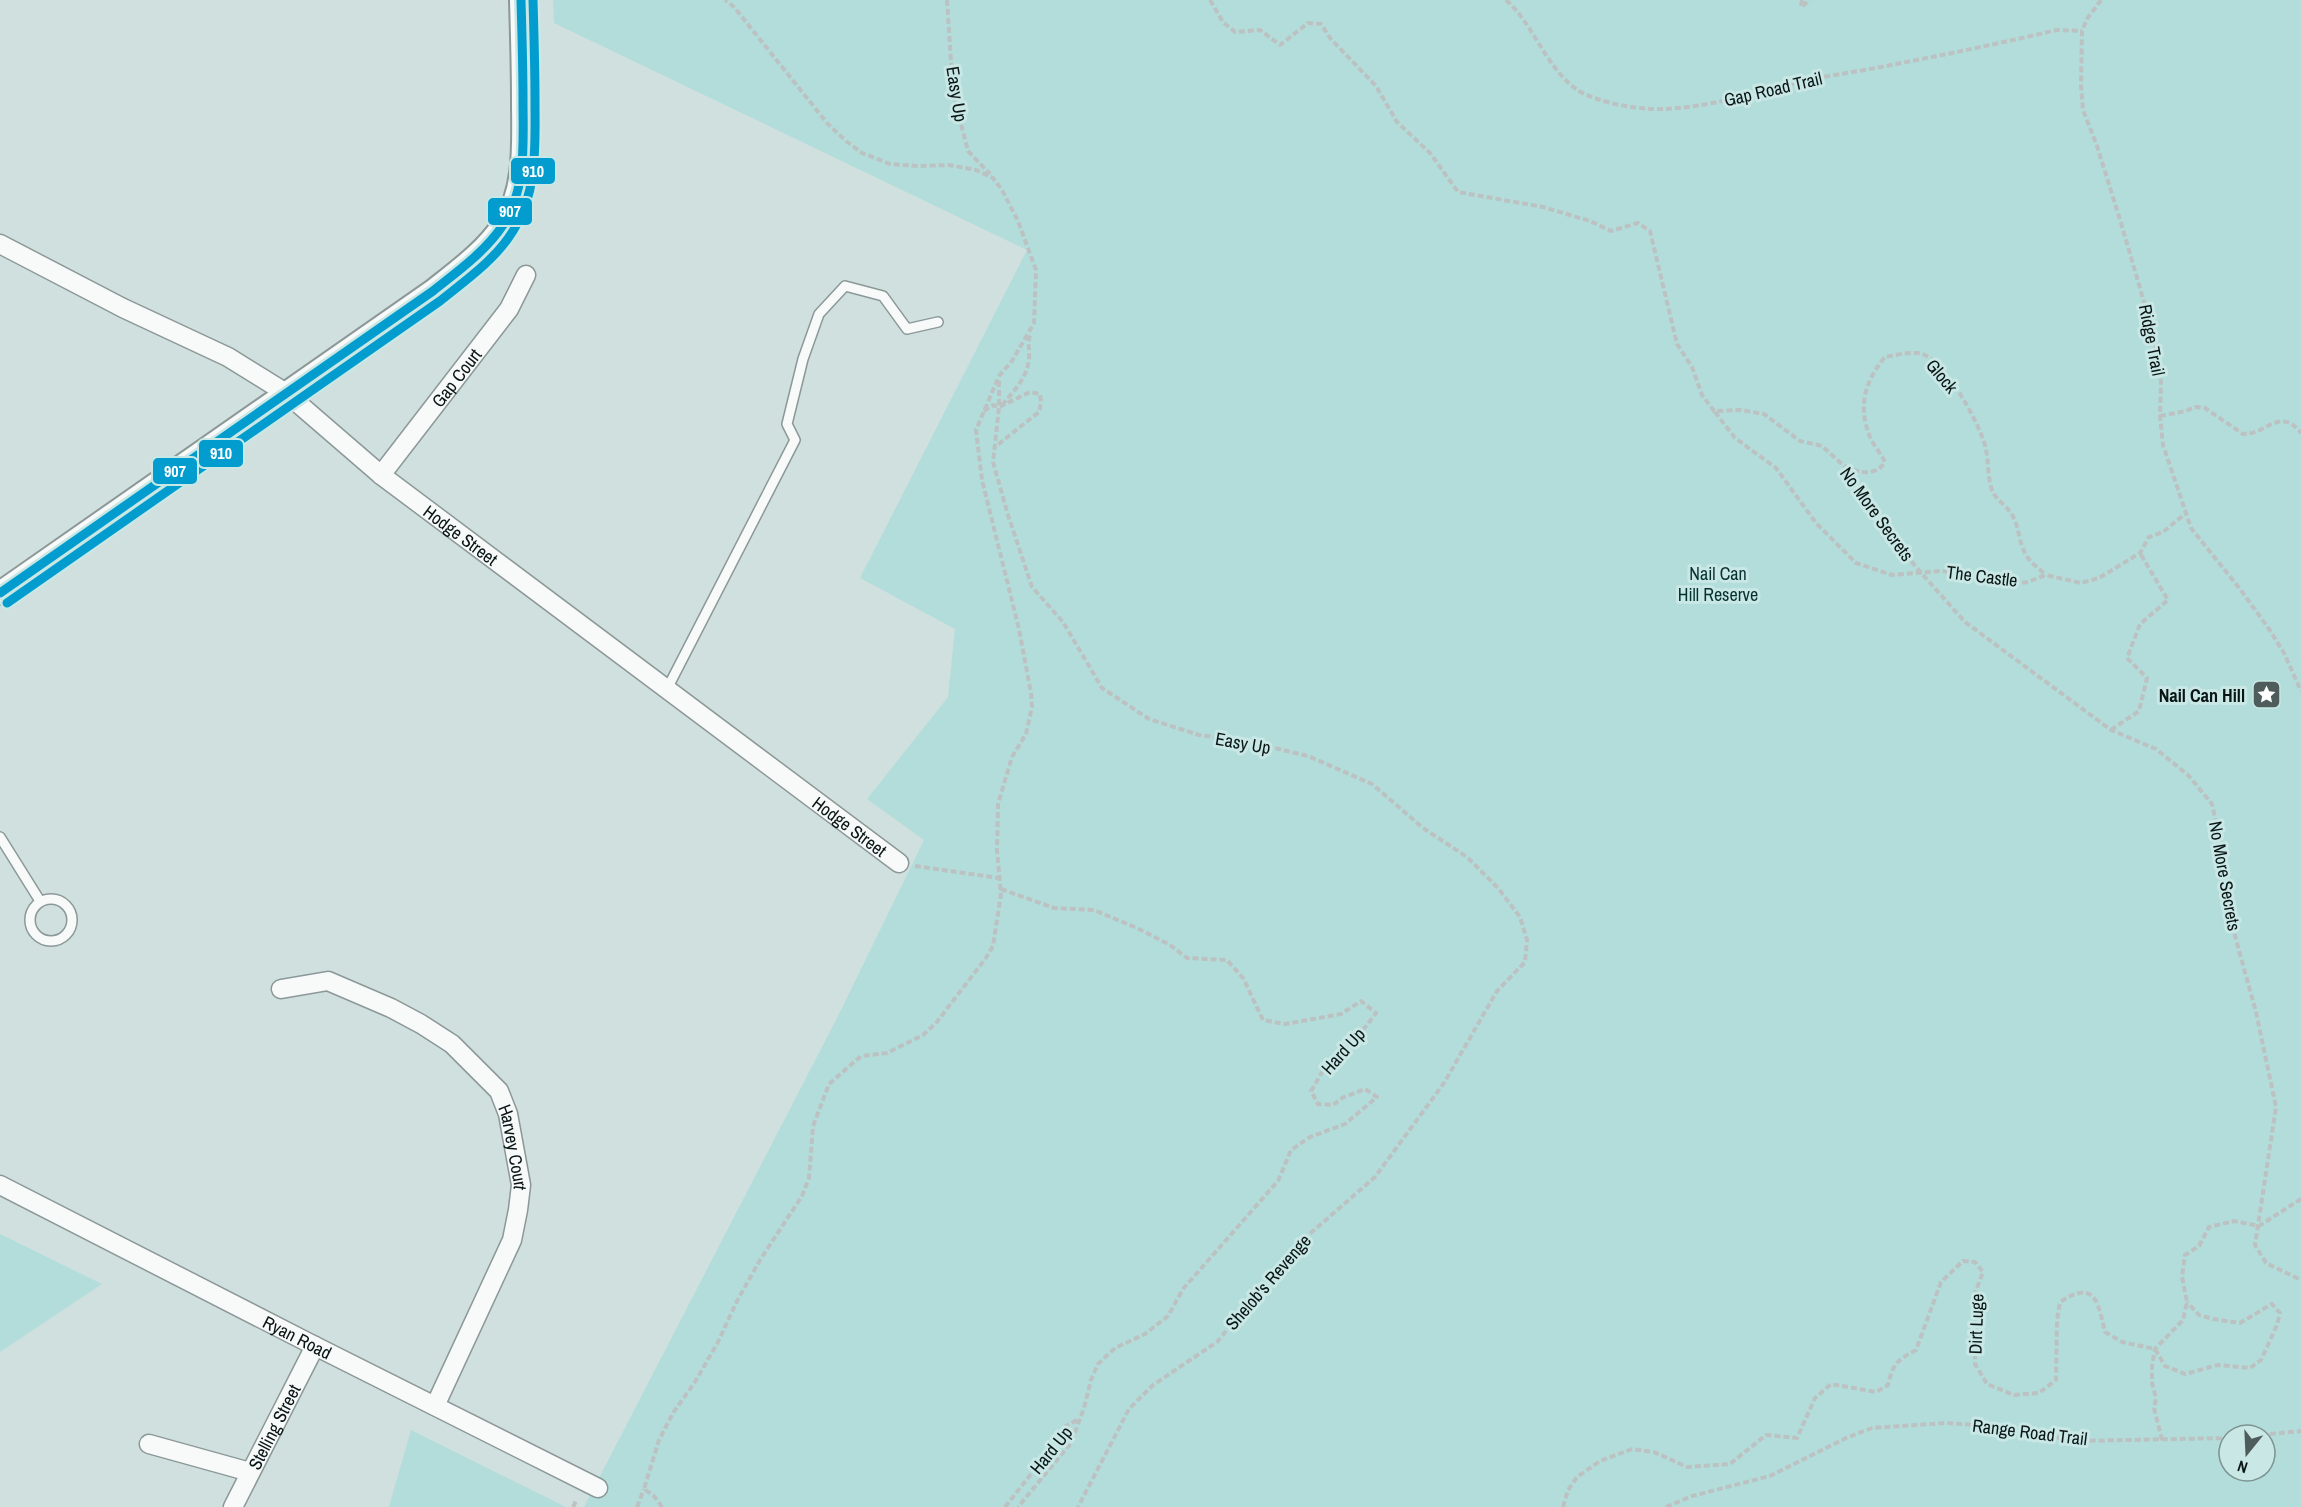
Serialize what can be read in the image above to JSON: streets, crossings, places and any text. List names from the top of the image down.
{
  "streets": {
    "street": [
      "Gap Court",
      "Hodge Street",
      "Harvey Court",
      "Ryan Road",
      "Stelling Street"
    ],
    "path": [
      "Gap Road Trail",
      "Easy Up",
      "Ridge Trail",
      "Glock",
      "No More Secrets",
      "The Castle",
      "Hard Up",
      "Shelob's Revenge",
      "Dirt Luge",
      "Range Road Trail"
    ]
  },
  "crossings": [
    ["Gap Road Trail", "Ridge Trail"],
    ["Easy Up", "Shelob's Revenge"],
    ["Glock", "No More Secrets"],
    ["Glock", "The Castle"],
    ["Gap Court", "Hodge Street"],
    ["No More Secrets", "The Castle"],
    ["Harvey Court", "Ryan Road"],
    ["Ryan Road", "Stelling Street"]
  ],
  "parks": ["Nail Can Hill Reserve"],
  "places": {
    "place": ["Nail Can Hill"]
  },
  "lines": ["transit line 907", "transit line 910"],
  "north": "bottom"
}
